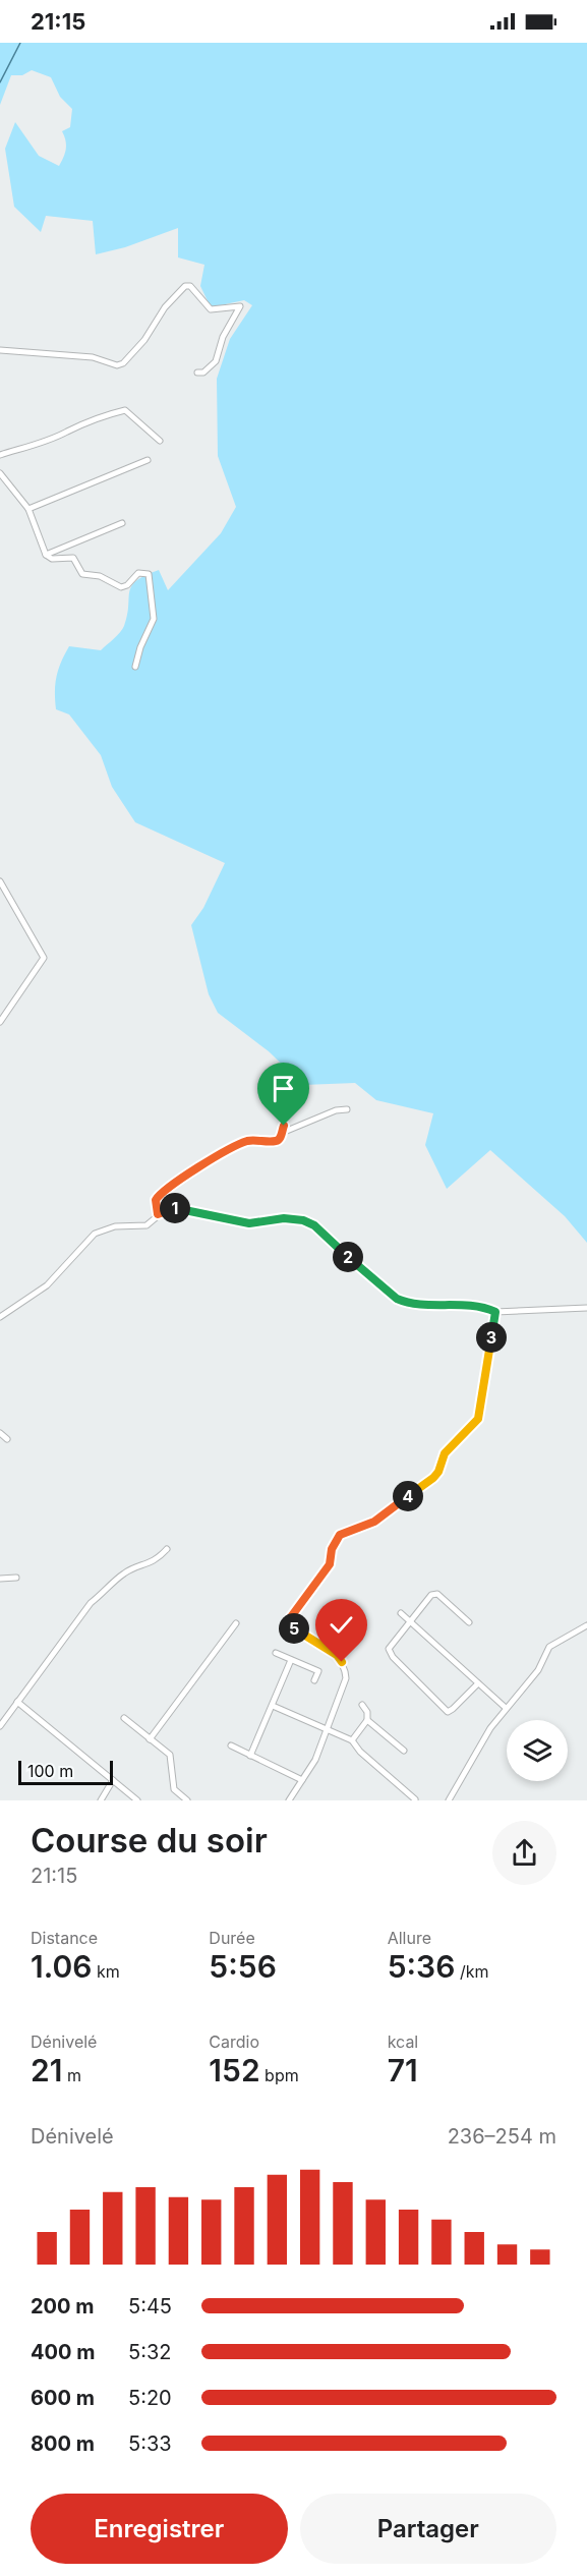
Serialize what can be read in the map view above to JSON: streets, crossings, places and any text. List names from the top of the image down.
{
  "scale_bar": "100 m",
  "page": {
    "status": "21:15",
    "pins": [
      "1",
      "2",
      "3",
      "4",
      "5"
    ],
    "scale": "100 m",
    "heading": ["Course du soir", "21:15"],
    "stats": [
      ["Distance", "1.06 km"],
      ["Durée", "5:56"],
      ["Allure", "5:36 /km"],
      ["Dénivelé", "21 m"],
      ["Cardio", "152 bpm"],
      ["kcal", "71"]
    ],
    "chart": ["Dénivelé", "236–254 m"],
    "list": [
      {
        "name": "200 m",
        "note": "5:45"
      },
      {
        "name": "400 m",
        "note": "5:32"
      },
      {
        "name": "600 m",
        "note": "5:20"
      },
      {
        "name": "800 m",
        "note": "5:33"
      }
    ],
    "buttons": ["Enregistrer", "Partager"]
  }
}
